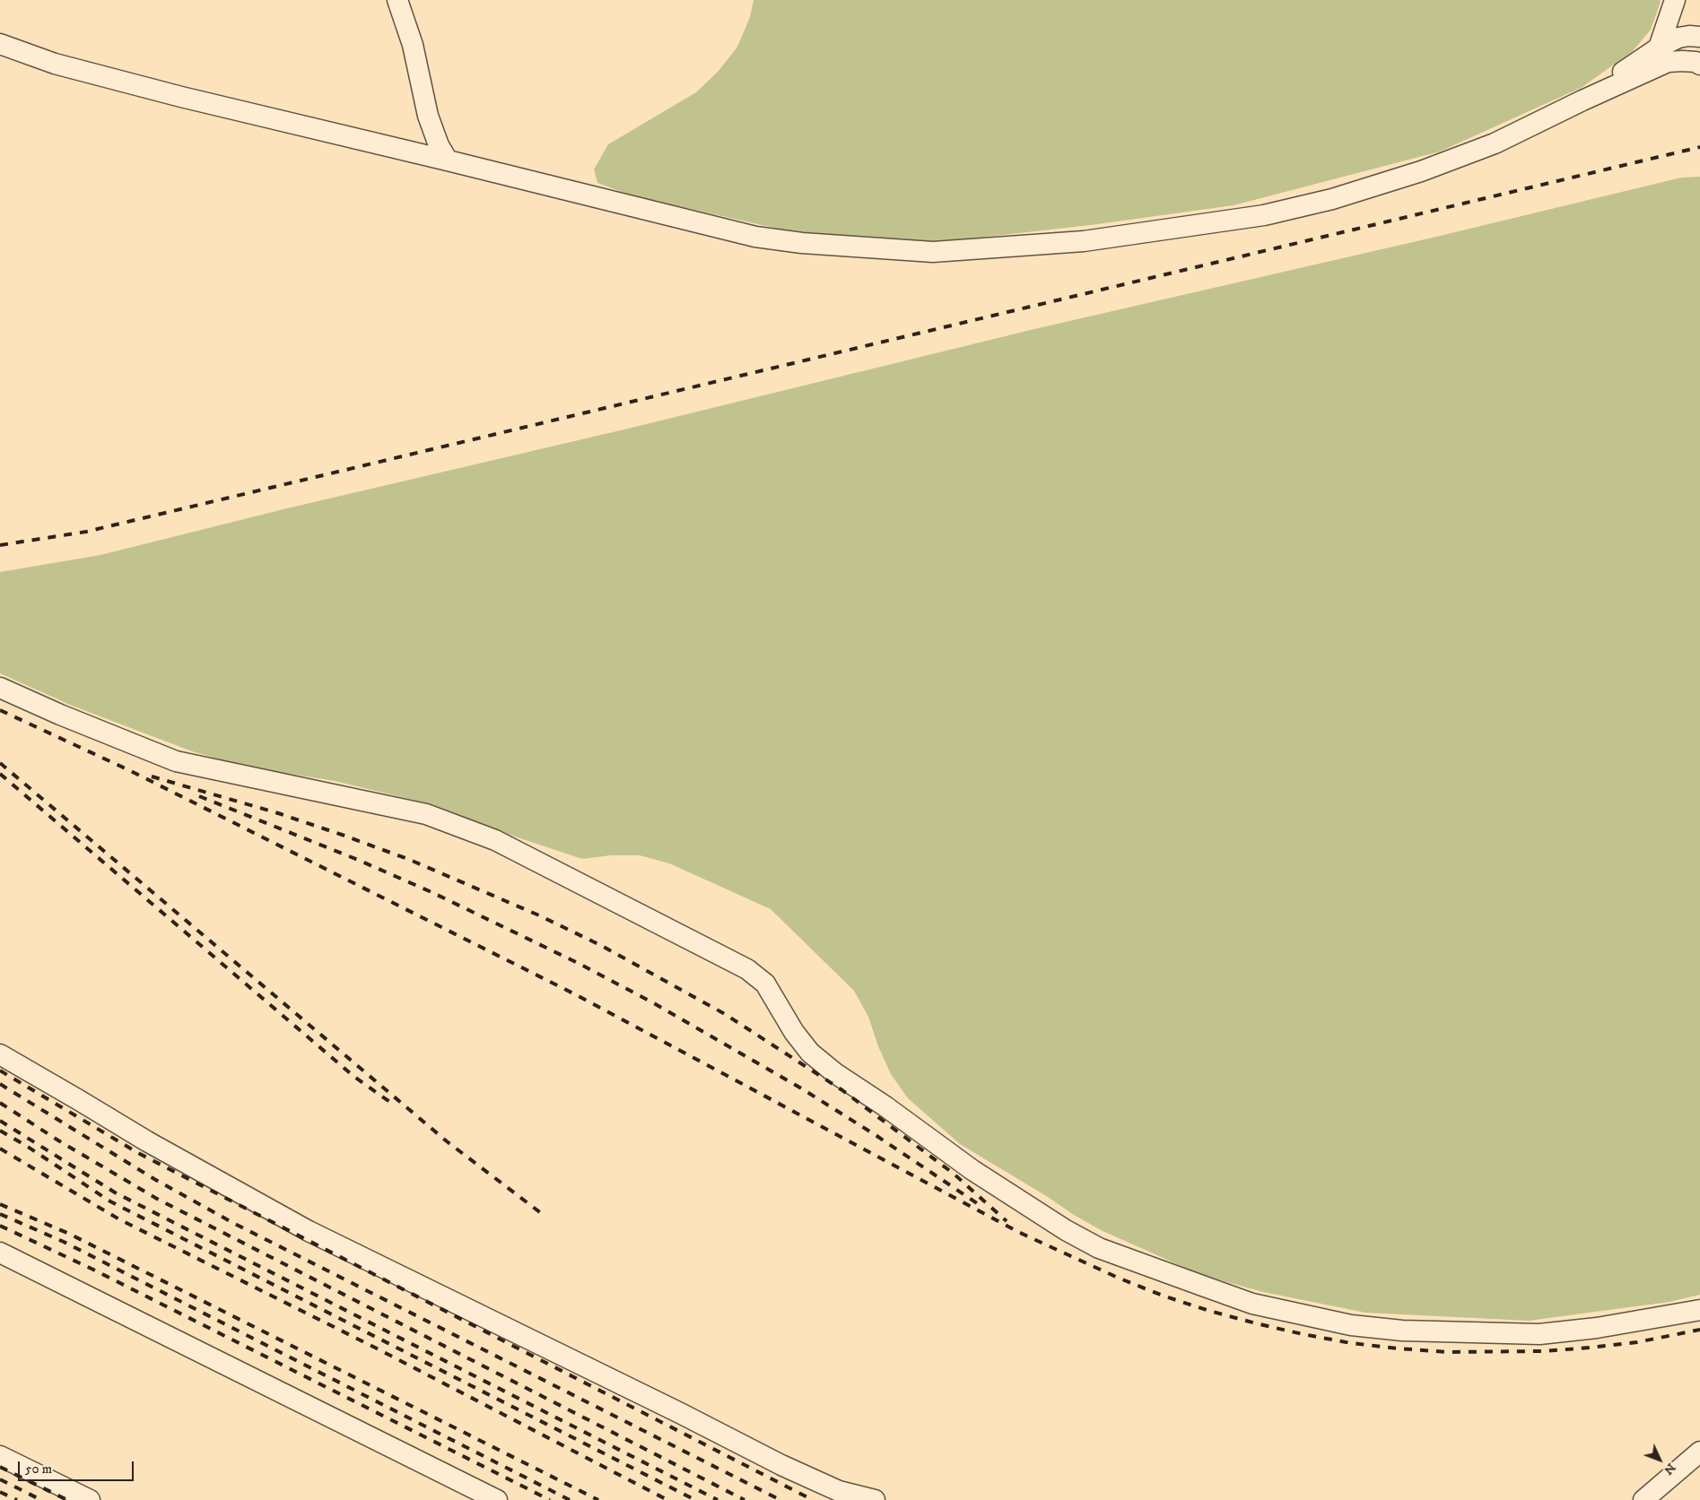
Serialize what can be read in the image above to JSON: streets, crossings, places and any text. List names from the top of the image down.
{
  "scale_bar": "50 m",
  "north": "bottom right"
}
